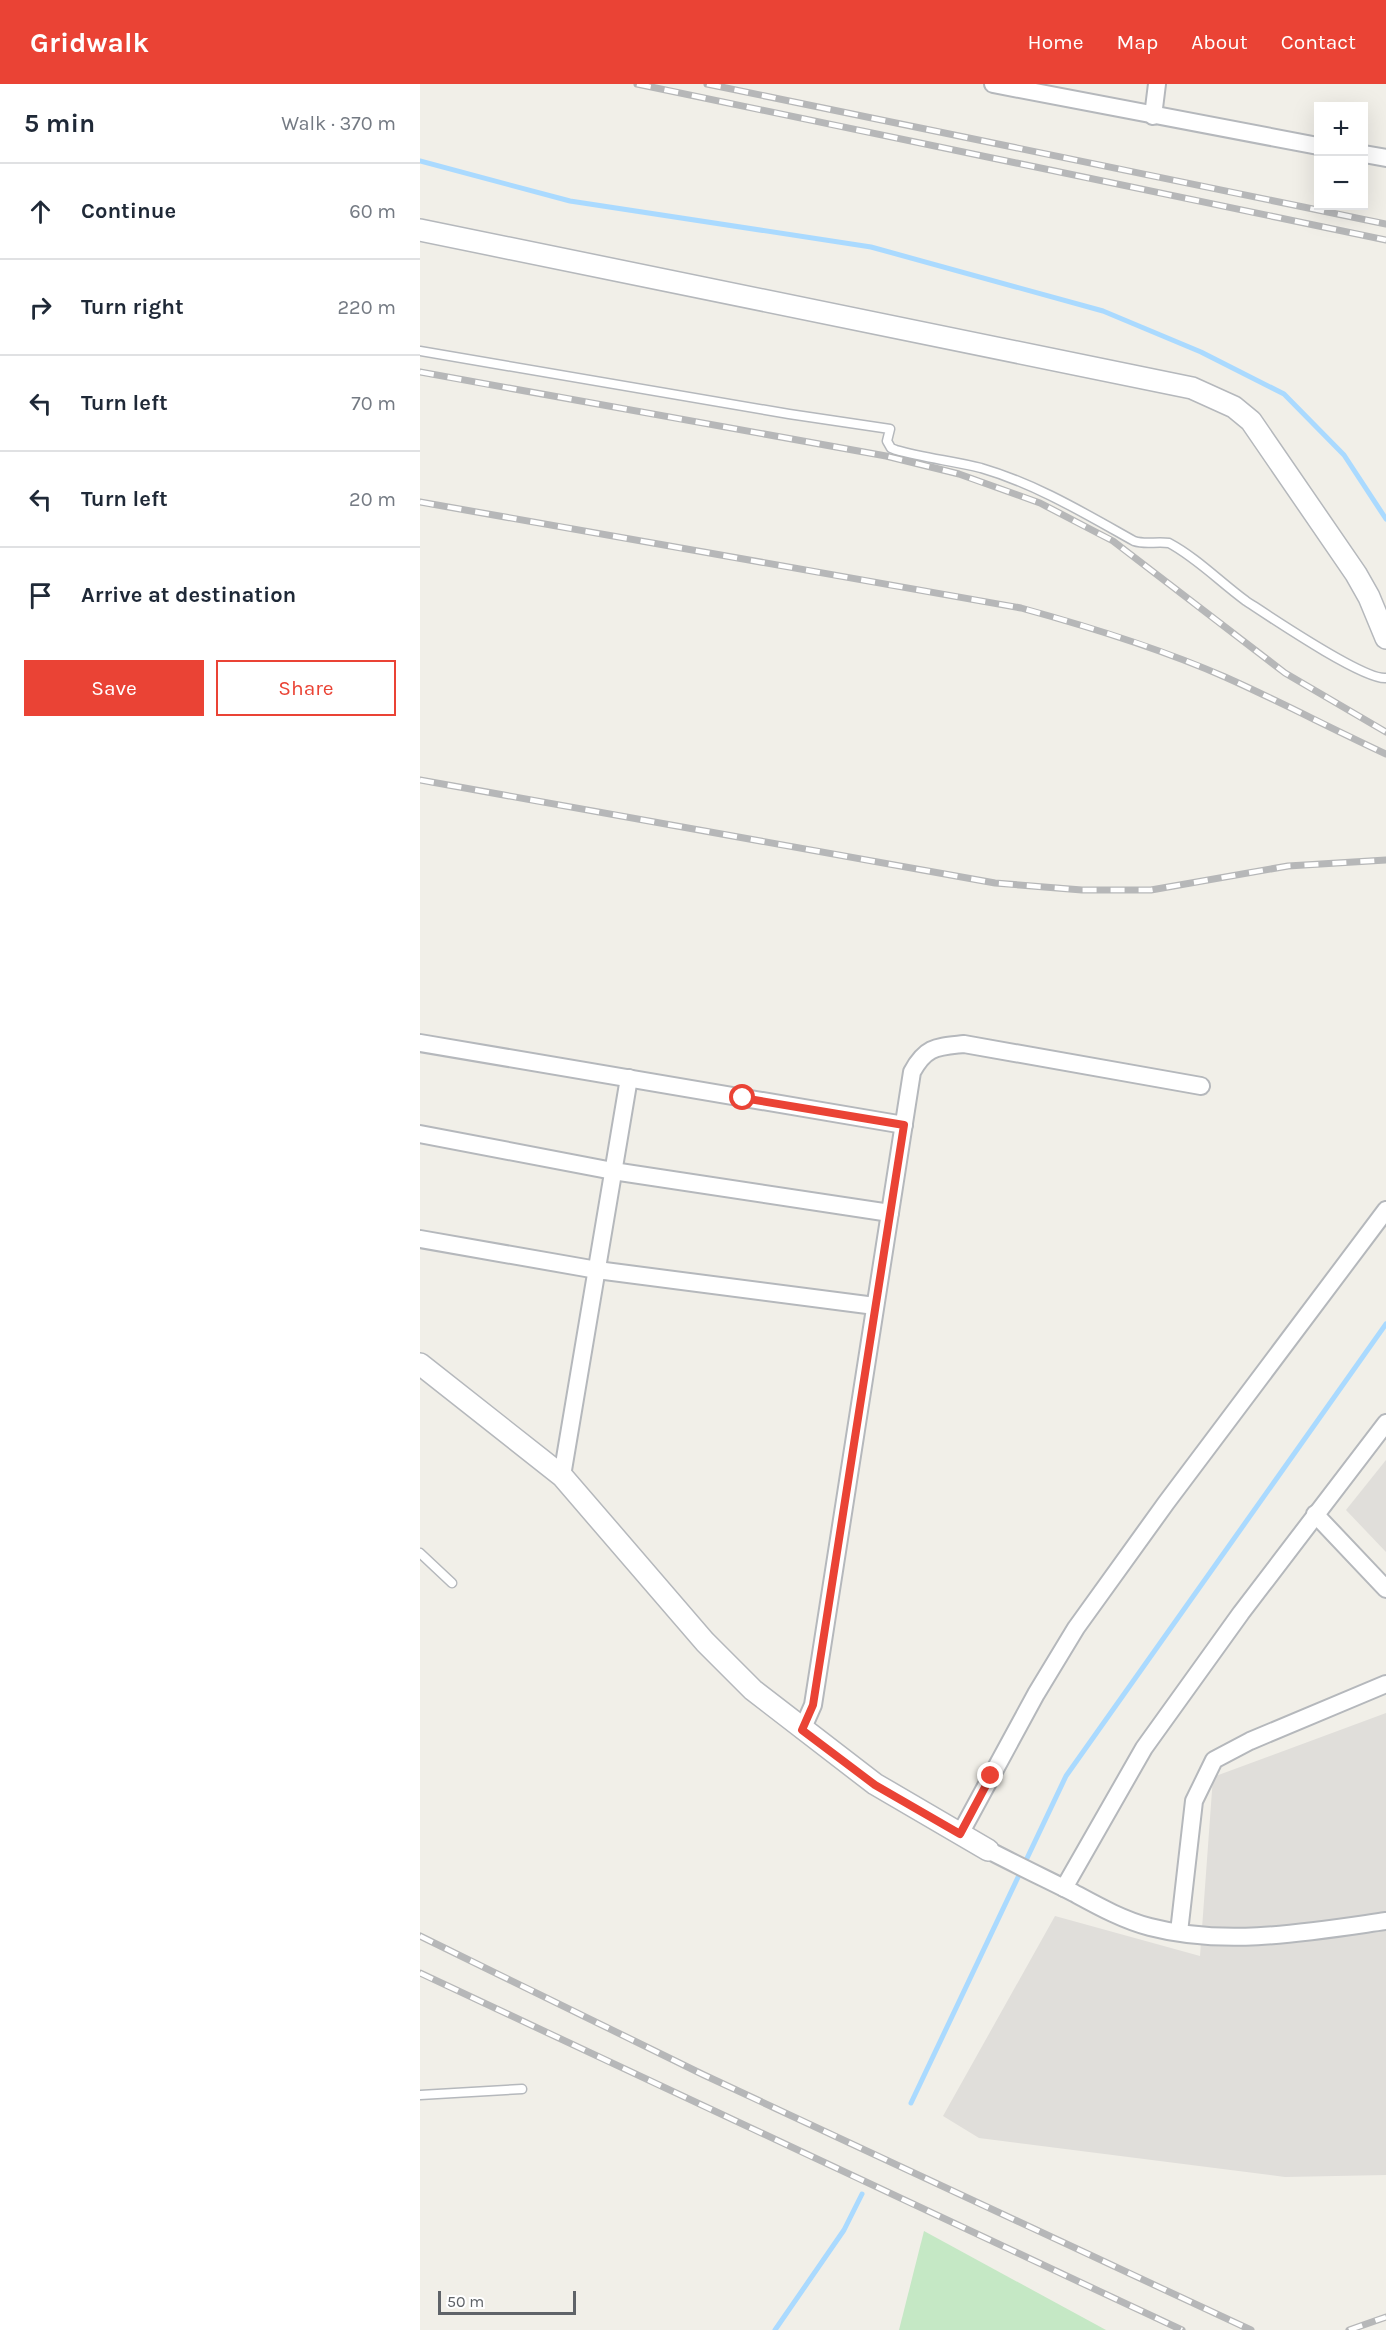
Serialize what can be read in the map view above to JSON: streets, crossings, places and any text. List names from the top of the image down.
{
  "scale_bar": "50 m",
  "page": {
    "header": "Gridwalk",
    "nav": [
      "Home",
      "Map",
      "About",
      "Contact"
    ],
    "heading": ["5 min", "Walk · 370 m"],
    "map_buttons": ["+", "−"],
    "list": [
      ["Continue", "60 m"],
      ["Turn right", "220 m"],
      ["Turn left", "70 m"],
      ["Turn left", "20 m"],
      "Arrive at destination"
    ],
    "buttons": ["Save", "Share"],
    "scale": "50 m"
  }
}
